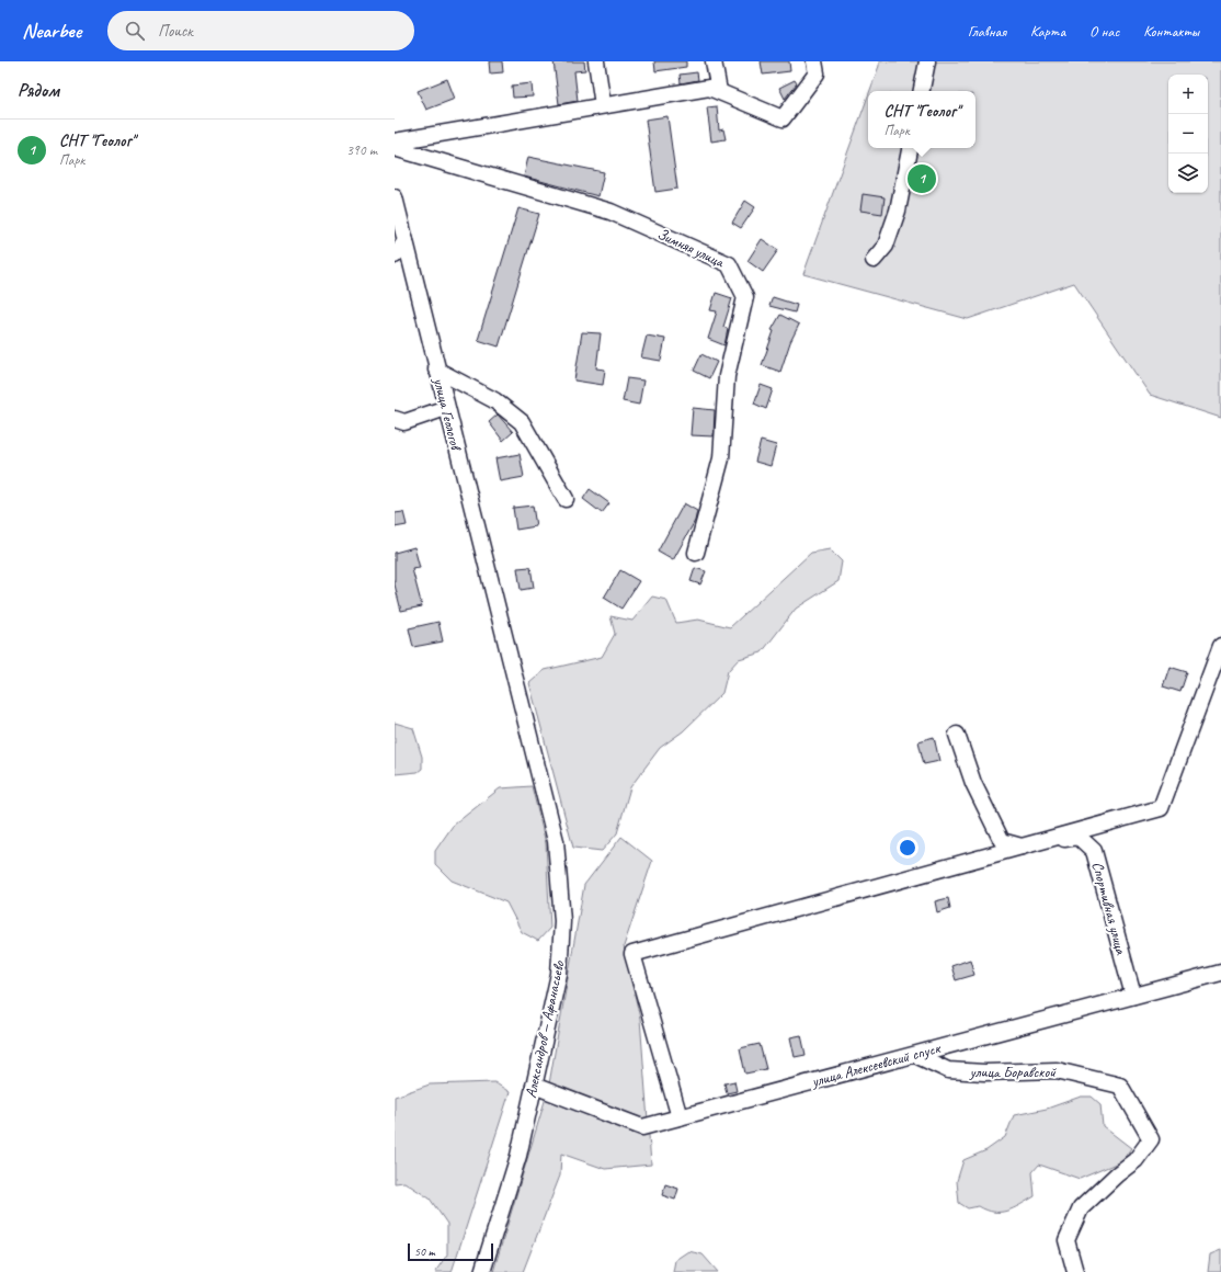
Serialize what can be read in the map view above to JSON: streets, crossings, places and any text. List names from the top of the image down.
{
  "streets": {
    "street": [
      "Зимняя улица",
      "улица Геологов",
      "Спортивная улица",
      "Александров — Афанасьево",
      "улица Алексеевский спуск",
      "улица Боравской"
    ]
  },
  "crossings": [
    ["улица Геологов", "Александров — Афанасьево"],
    ["Спортивная улица", "улица Алексеевский спуск"],
    ["Александров — Афанасьево", "улица Алексеевский спуск"],
    ["улица Алексеевский спуск", "улица Боравской"]
  ],
  "scale_bar": "50 m",
  "page": {
    "header": "Nearbee",
    "search": "Поиск",
    "nav": [
      "Главная",
      "Карта",
      "О нас",
      "Контакты"
    ],
    "heading": "Рядом",
    "map_buttons": ["+", "−"],
    "popup": ["СНТ \"Геолог\"", "Парк"],
    "list": [
      {
        "mark": "1",
        "name": "СНТ \"Геолог\"",
        "note": "Парк",
        "value": "390 m"
      }
    ],
    "pins": "1",
    "scale": "50 m"
  }
}
